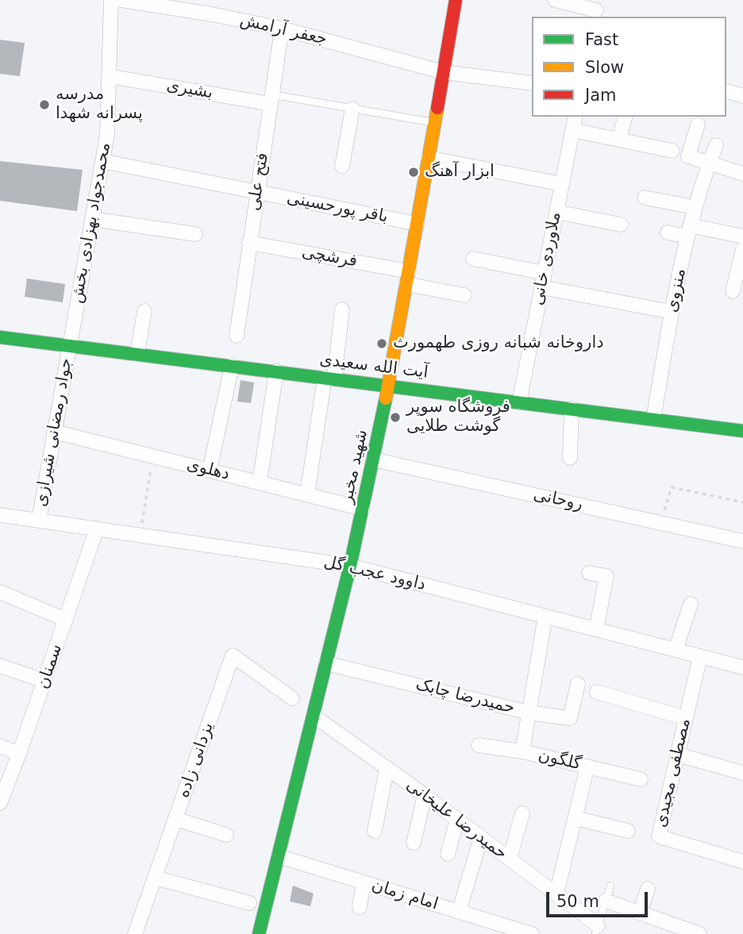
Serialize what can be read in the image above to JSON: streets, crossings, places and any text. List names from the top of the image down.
{
  "streets": {
    "main road": ["آیت الله سعیدی", "شهید مخبر"],
    "street": [
      "جعفر آرامش",
      "بشیری",
      "فتح علی",
      "باقر پورحسینی",
      "محمدجواد بهزادی بخش",
      "فرشچی",
      "ملاوردی خانی",
      "منزوی",
      "جواد رمضانی شیرازی",
      "دهلوی",
      "روحانی",
      "داوود عجب گل",
      "سمنان",
      "حمیدرضا چابک",
      "یزدانی زاده",
      "گلگون",
      "مصطفی مجیدی",
      "حمیدرضا علیخانی",
      "امام زمان"
    ]
  },
  "crossings": [
    ["جعفر آرامش", "فتح علی"],
    ["جعفر آرامش", "شهید مخبر"],
    ["بشیری", "فتح علی"],
    ["بشیری", "محمدجواد بهزادی بخش"],
    ["فتح علی", "باقر پورحسینی"],
    ["فتح علی", "فرشچی"],
    ["باقر پورحسینی", "محمدجواد بهزادی بخش"],
    ["باقر پورحسینی", "شهید مخبر"],
    ["محمدجواد بهزادی بخش", "آیت الله سعیدی"],
    ["محمدجواد بهزادی بخش", "جواد رمضانی شیرازی"],
    ["فرشچی", "شهید مخبر"],
    ["ملاوردی خانی", "آیت الله سعیدی"],
    ["منزوی", "آیت الله سعیدی"],
    ["آیت الله سعیدی", "جواد رمضانی شیرازی"],
    ["آیت الله سعیدی", "شهید مخبر"],
    ["جواد رمضانی شیرازی", "دهلوی"],
    ["جواد رمضانی شیرازی", "داوود عجب گل"],
    ["شهید مخبر", "دهلوی"],
    ["شهید مخبر", "روحانی"],
    ["شهید مخبر", "داوود عجب گل"],
    ["شهید مخبر", "حمیدرضا چابک"],
    ["شهید مخبر", "حمیدرضا علیخانی"],
    ["شهید مخبر", "امام زمان"],
    ["داوود عجب گل", "سمنان"],
    ["داوود عجب گل", "مصطفی مجیدی"]
  ],
  "places": [
    "مدرسه پسرانه شهدا",
    "ابزار آهنگ",
    "داروخانه شبانه روزی طهمورث",
    "فروشگاه سوپر گوشت طلایی"
  ],
  "legend": ["Fast", "Slow", "Jam"],
  "scale_bar": "50 m"
}
